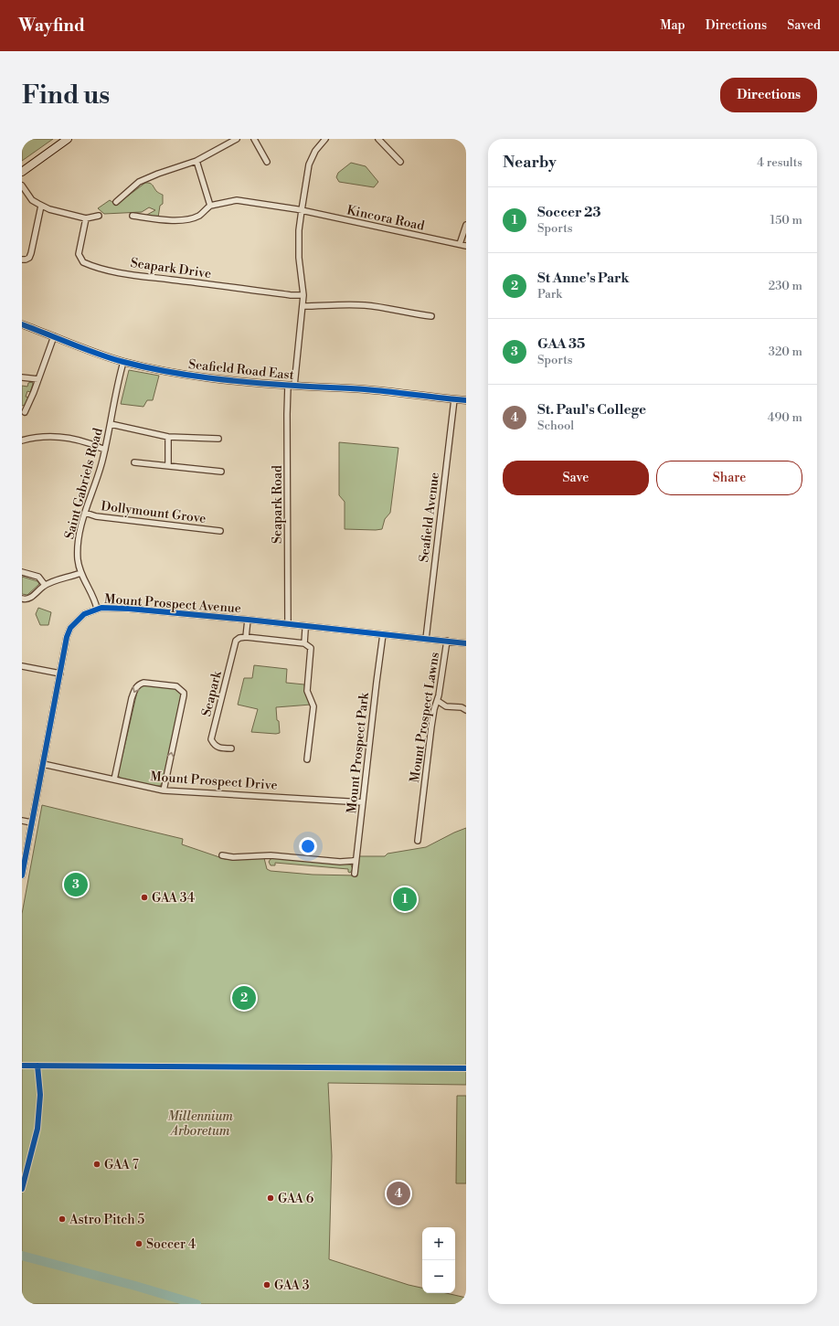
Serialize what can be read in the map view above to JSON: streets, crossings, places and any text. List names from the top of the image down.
{
  "streets": {
    "street": [
      "Kincora Road",
      "Seapark Drive",
      "Seafield Road East",
      "Saint Gabriels Road",
      "Seapark Road",
      "Dollymount Grove",
      "Seafield Avenue",
      "Mount Prospect Avenue",
      "Seapark",
      "Mount Prospect Lawns",
      "Mount Prospect Park",
      "Mount Prospect Drive"
    ]
  },
  "crossings": [
    ["Kincora Road", "Seapark Road"],
    ["Seapark Drive", "Seapark Road"],
    ["Seafield Road East", "Saint Gabriels Road"],
    ["Seafield Road East", "Seapark Road"],
    ["Seafield Road East", "Seafield Avenue"],
    ["Saint Gabriels Road", "Dollymount Grove"],
    ["Saint Gabriels Road", "Mount Prospect Avenue"],
    ["Seapark Road", "Mount Prospect Avenue"],
    ["Seafield Avenue", "Mount Prospect Avenue"],
    ["Mount Prospect Avenue", "Mount Prospect Lawns"],
    ["Mount Prospect Avenue", "Mount Prospect Park"],
    ["Mount Prospect Avenue", "Mount Prospect Drive"],
    ["Mount Prospect Park", "Mount Prospect Drive"]
  ],
  "parks": ["Millennium Arboretum"],
  "places": [
    "GAA 34",
    "GAA 7",
    "GAA 6",
    "Astro Pitch 5",
    "Soccer 4",
    "GAA 3"
  ],
  "page": {
    "header": "Wayfind",
    "nav": ["Map", "Directions", "Saved"],
    "buttons": [
      "Directions",
      ["Save", "Share"]
    ],
    "title": "Find us",
    "heading": ["Nearby", "4 results"],
    "list": [
      {
        "mark": "1",
        "name": "Soccer 23",
        "note": "Sports",
        "value": "150 m"
      },
      {
        "mark": "2",
        "name": "St Anne's Park",
        "note": "Park",
        "value": "230 m"
      },
      {
        "mark": "3",
        "name": "GAA 35",
        "note": "Sports",
        "value": "320 m"
      },
      {
        "mark": "4",
        "name": "St. Paul's College",
        "note": "School",
        "value": "490 m"
      }
    ],
    "pins": [
      "3",
      "1",
      "2",
      "4"
    ],
    "map_buttons": ["+", "−"]
  }
}
